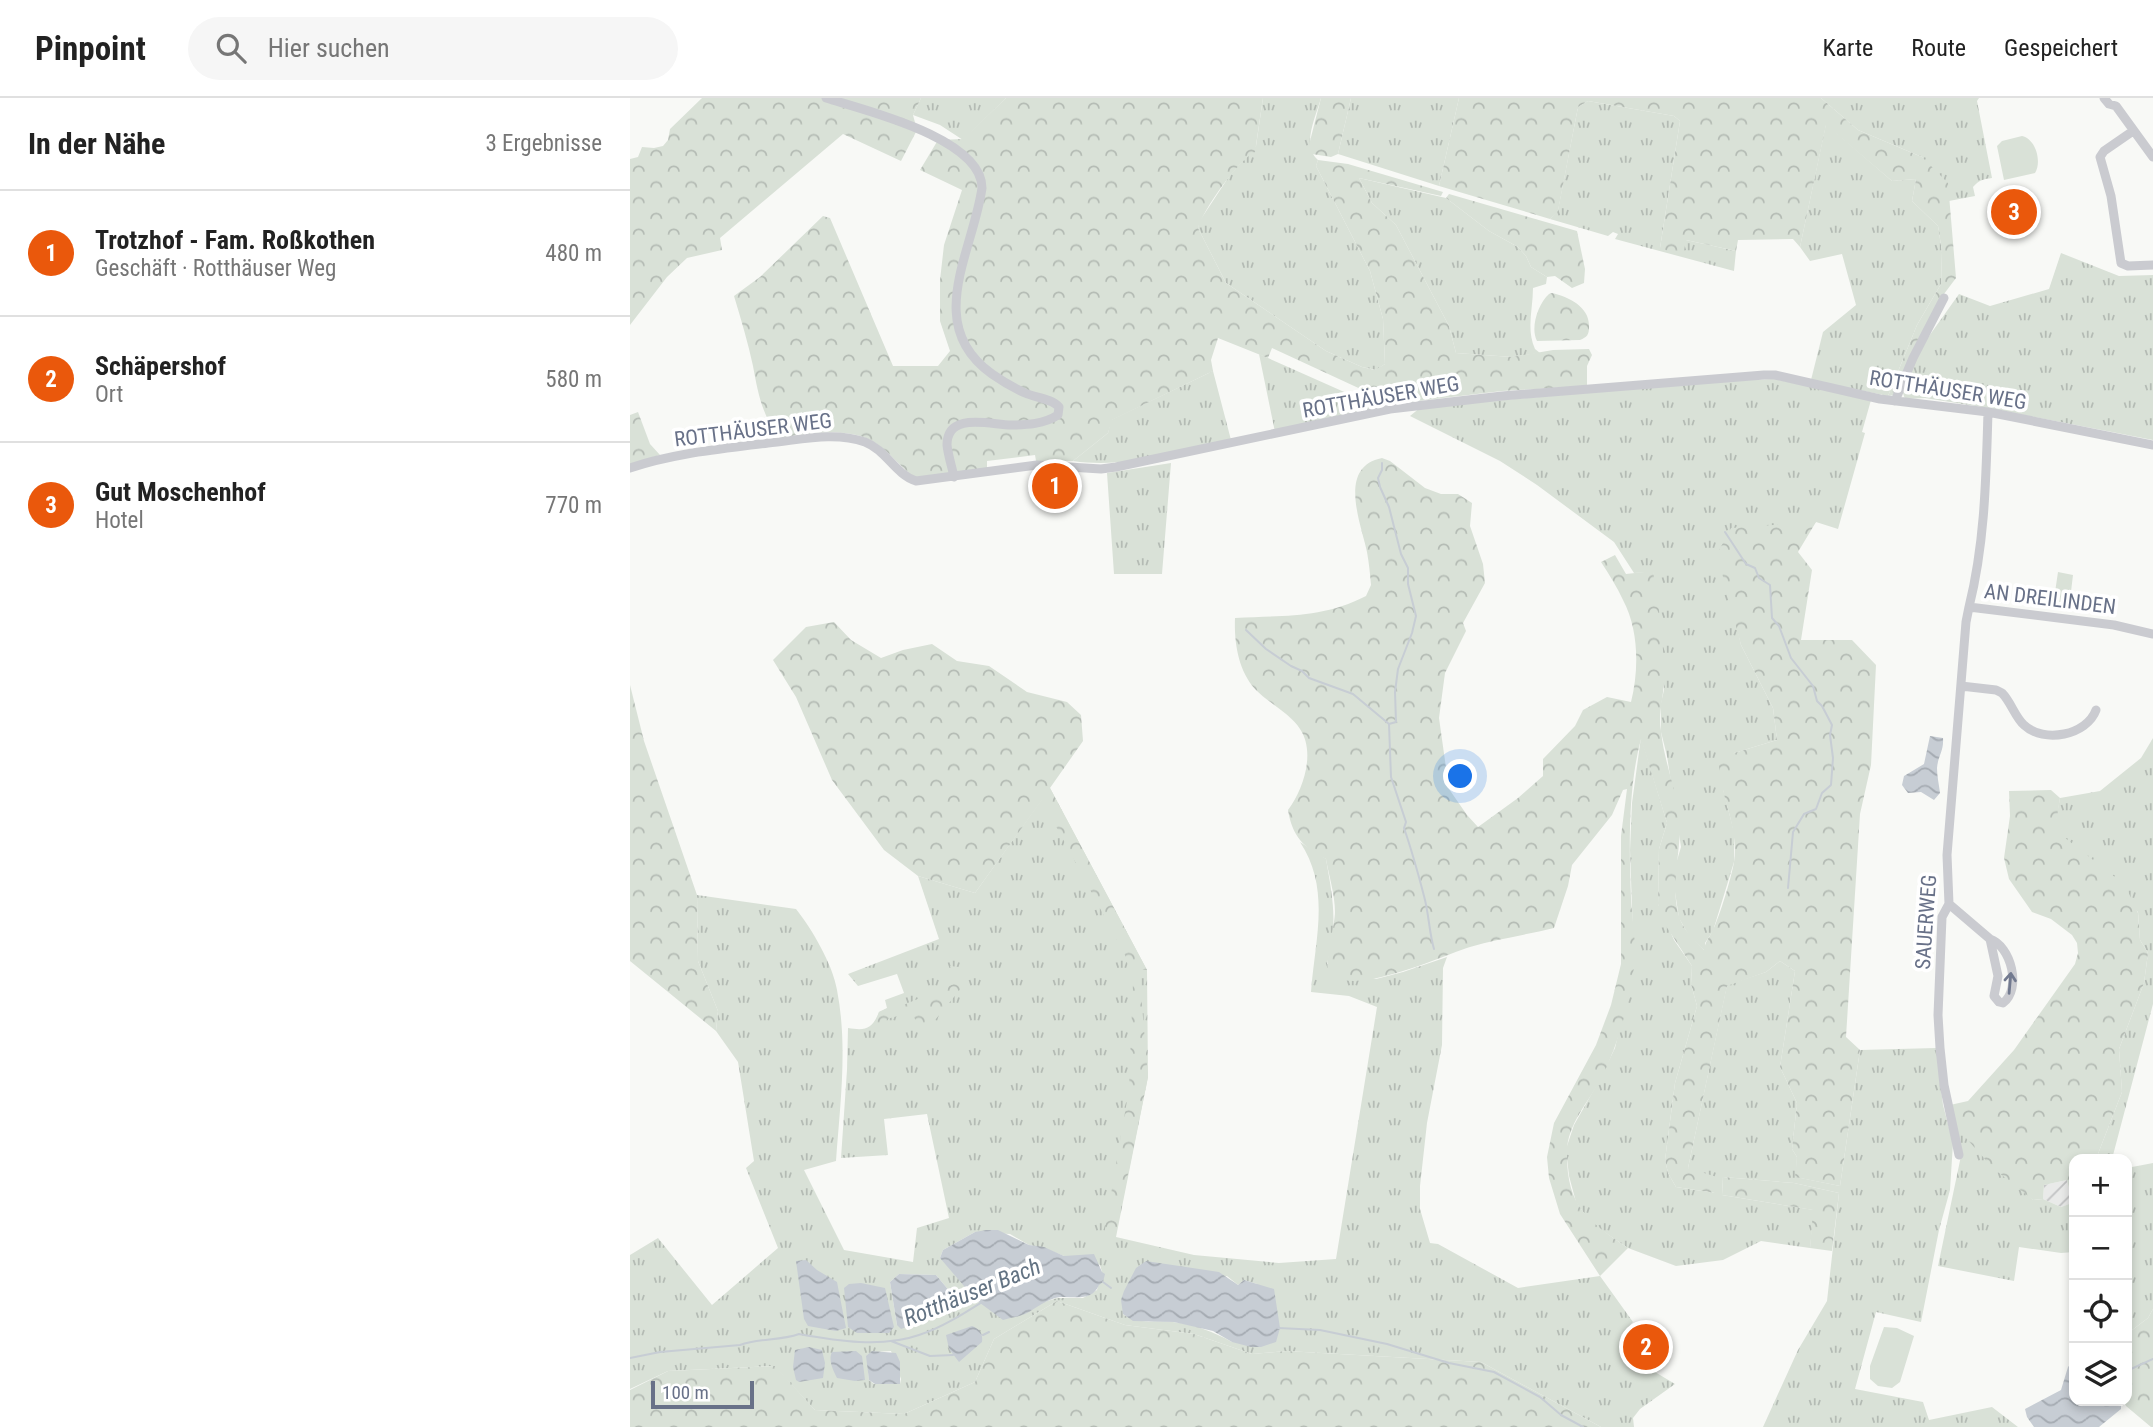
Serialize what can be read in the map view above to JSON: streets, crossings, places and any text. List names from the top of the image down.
{
  "streets": {
    "street": ["ROTTHÄUSER WEG", "AN DREILINDEN", "SAUERWEG"]
  },
  "crossings": [
    ["ROTTHÄUSER WEG", "AN DREILINDEN"],
    ["AN DREILINDEN", "SAUERWEG"]
  ],
  "water": ["Rotthäuser Bach"],
  "scale_bar": "100 m",
  "page": {
    "header": "Pinpoint",
    "search": "Hier suchen",
    "nav": ["Karte", "Route", "Gespeichert"],
    "heading": ["In der Nähe", "3 Ergebnisse"],
    "pins": ["3", "1", "2"],
    "list": [
      {
        "mark": "1",
        "name": "Trotzhof - Fam. Roßkothen",
        "note": "Geschäft · Rotthäuser Weg",
        "value": "480 m"
      },
      {
        "mark": "2",
        "name": "Schäpershof",
        "note": "Ort",
        "value": "580 m"
      },
      {
        "mark": "3",
        "name": "Gut Moschenhof",
        "note": "Hotel",
        "value": "770 m"
      }
    ],
    "map_buttons": ["+", "−"],
    "scale": "100 m"
  }
}
